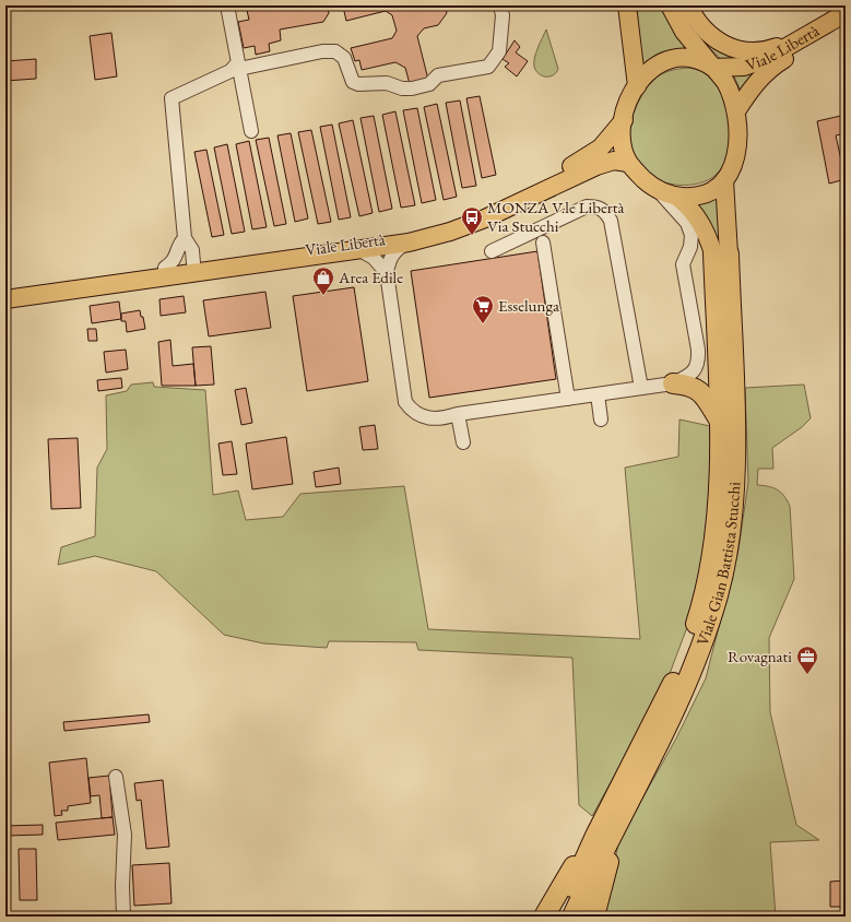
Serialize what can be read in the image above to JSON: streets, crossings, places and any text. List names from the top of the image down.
{
  "streets": {
    "highway": ["Viale Gian Battista Stucchi"],
    "main road": ["Viale Libertà"]
  },
  "crossings": [
    ["Viale Libertà", "Viale Gian Battista Stucchi"]
  ],
  "places": {
    "bus stop": ["MONZA V.le Libertà Via Stucchi"],
    "shop": ["Area Edile"],
    "supermarket": ["Esselunga"],
    "office": ["Rovagnati"]
  }
}
